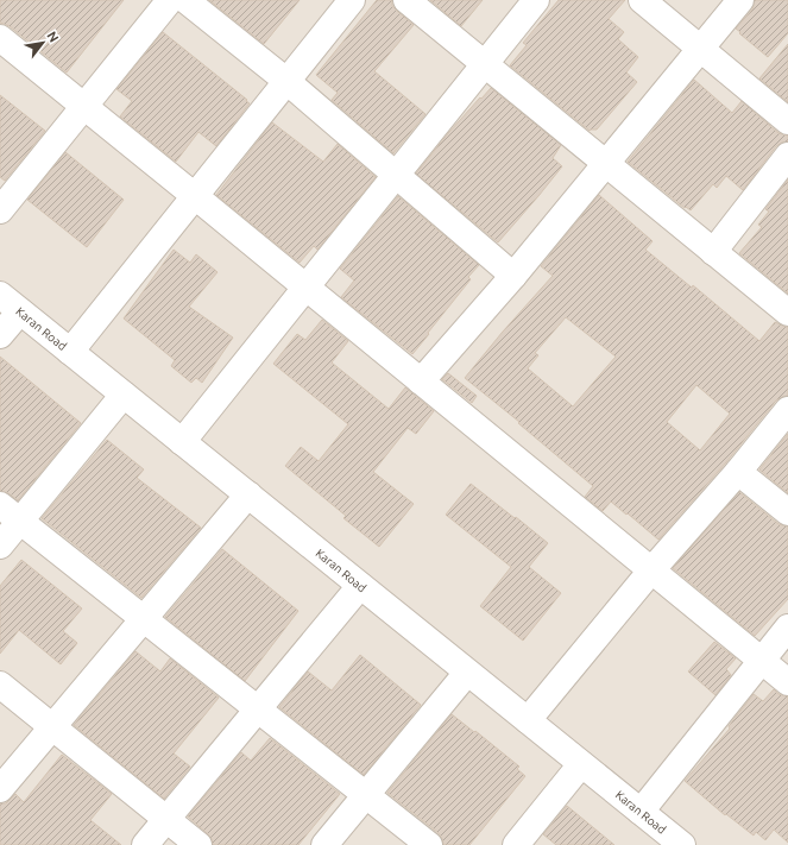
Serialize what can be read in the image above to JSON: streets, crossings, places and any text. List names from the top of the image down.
{
  "streets": {
    "street": ["Karan Road"]
  },
  "north": "top right"
}
